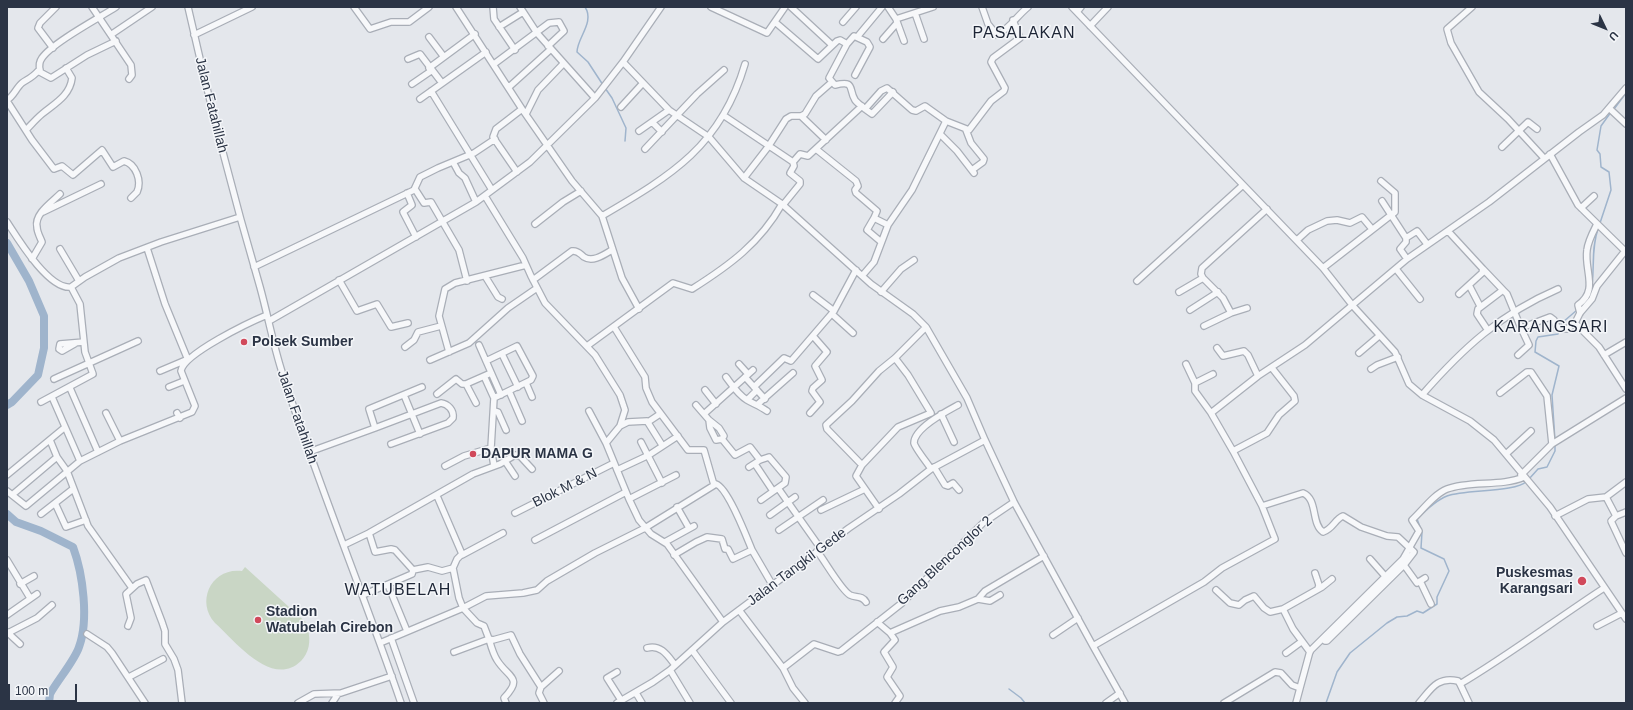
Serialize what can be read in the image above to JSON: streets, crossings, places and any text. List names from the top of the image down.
{
  "streets": {
    "street": [
      "Jalan Fatahillah",
      "Blok M & N",
      "Gang Blenconglor 2",
      "Jalan Tangkil Gede"
    ]
  },
  "districts": ["PASALAKAN", "KARANGSARI", "WATUBELAH"],
  "places": [
    "Polsek Sumber",
    "DAPUR MAMA G",
    "Puskesmas Karangsari",
    "Stadion Watubelah Cirebon"
  ],
  "scale_bar": "100 m",
  "north": "bottom right"
}
